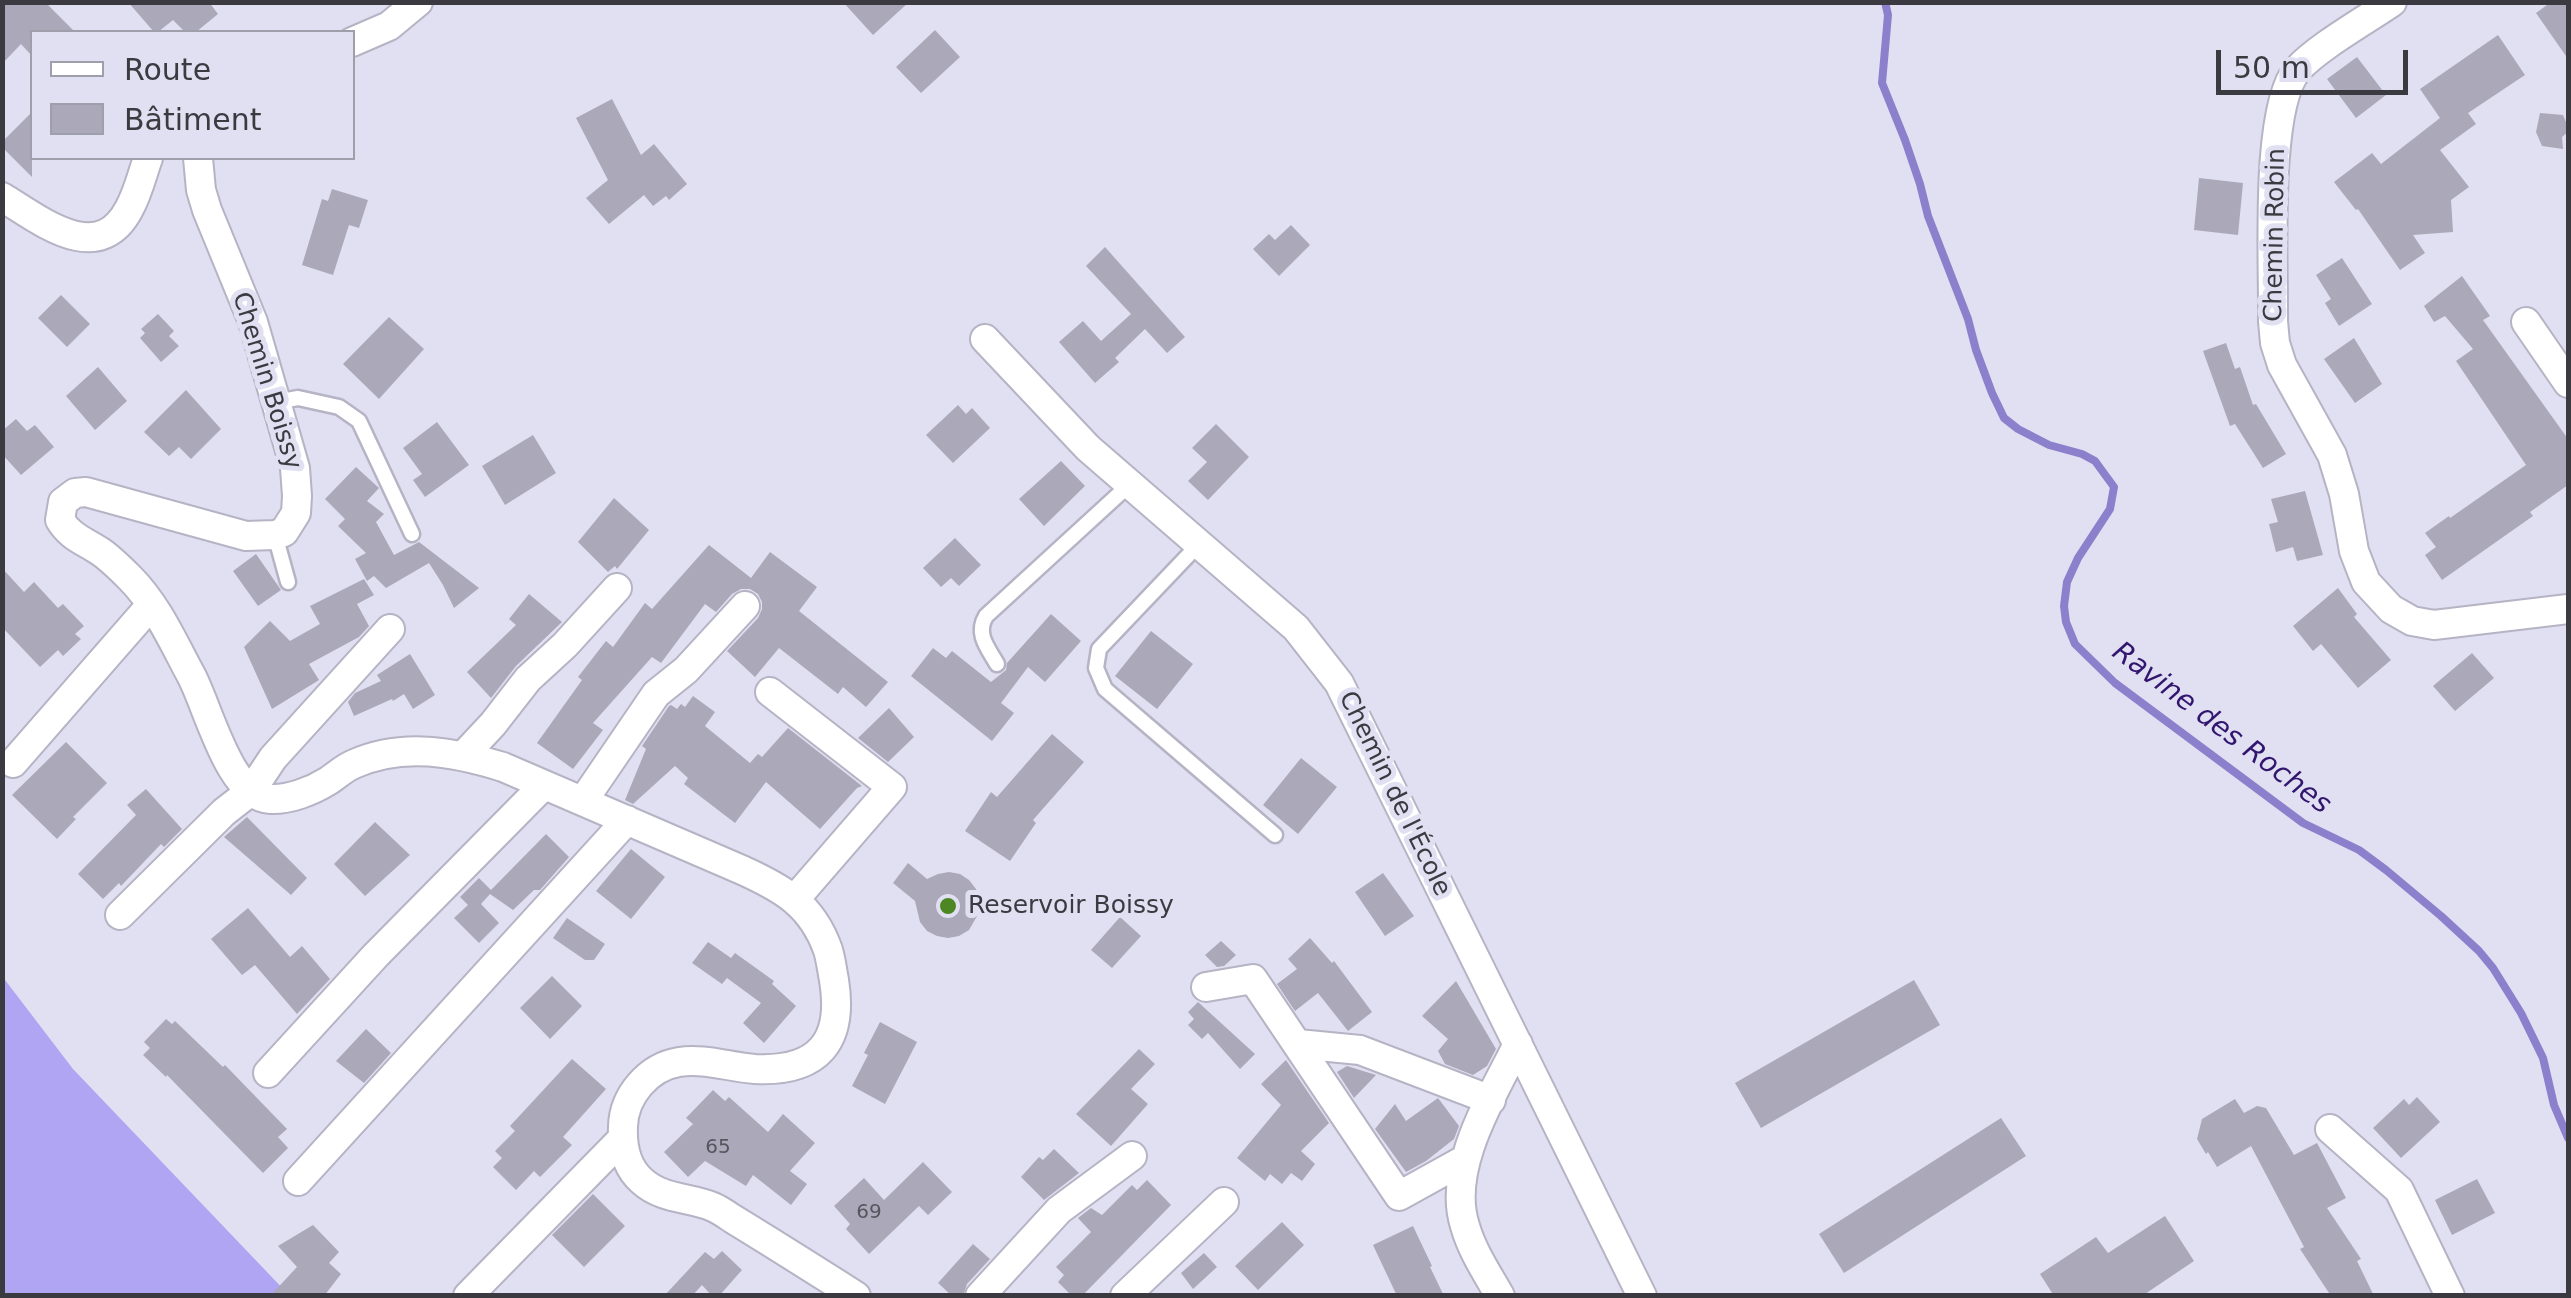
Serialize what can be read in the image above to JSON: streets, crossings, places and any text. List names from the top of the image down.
{
  "streets": {
    "street": ["Chemin Robin", "Chemin Boissy", "Chemin de l'École"]
  },
  "water": ["Ravine des Roches"],
  "places": ["Reservoir Boissy"],
  "house_numbers": ["65", "69"],
  "legend": ["Route", "Bâtiment"],
  "scale_bar": "50 m"
}
